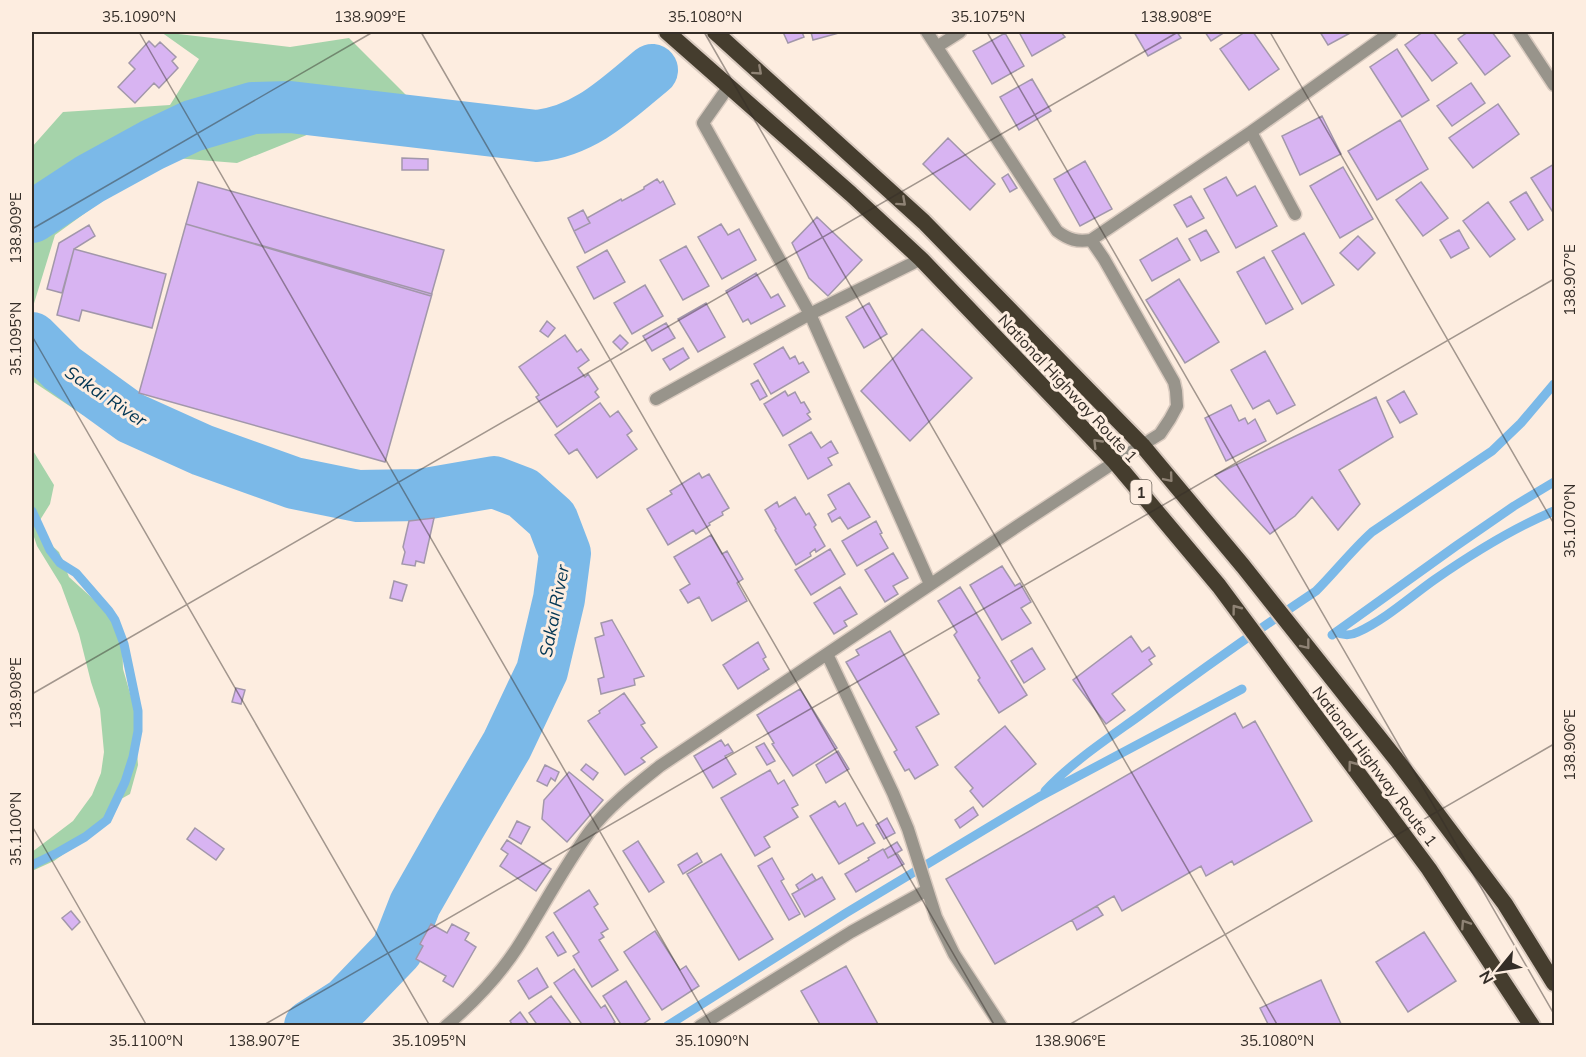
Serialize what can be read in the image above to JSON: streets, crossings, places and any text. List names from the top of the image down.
{
  "streets": {
    "highway": ["National Highway Route 1", "1"]
  },
  "water": ["Sakai River"],
  "north": "bottom left",
  "coordinates": [
    "35.1090°N",
    "138.909°E",
    "35.1080°N",
    "35.1075°N",
    "138.908°E",
    "138.907°E",
    "35.1095°N",
    "35.1070°N",
    "138.906°E",
    "35.1100°N"
  ]
}
